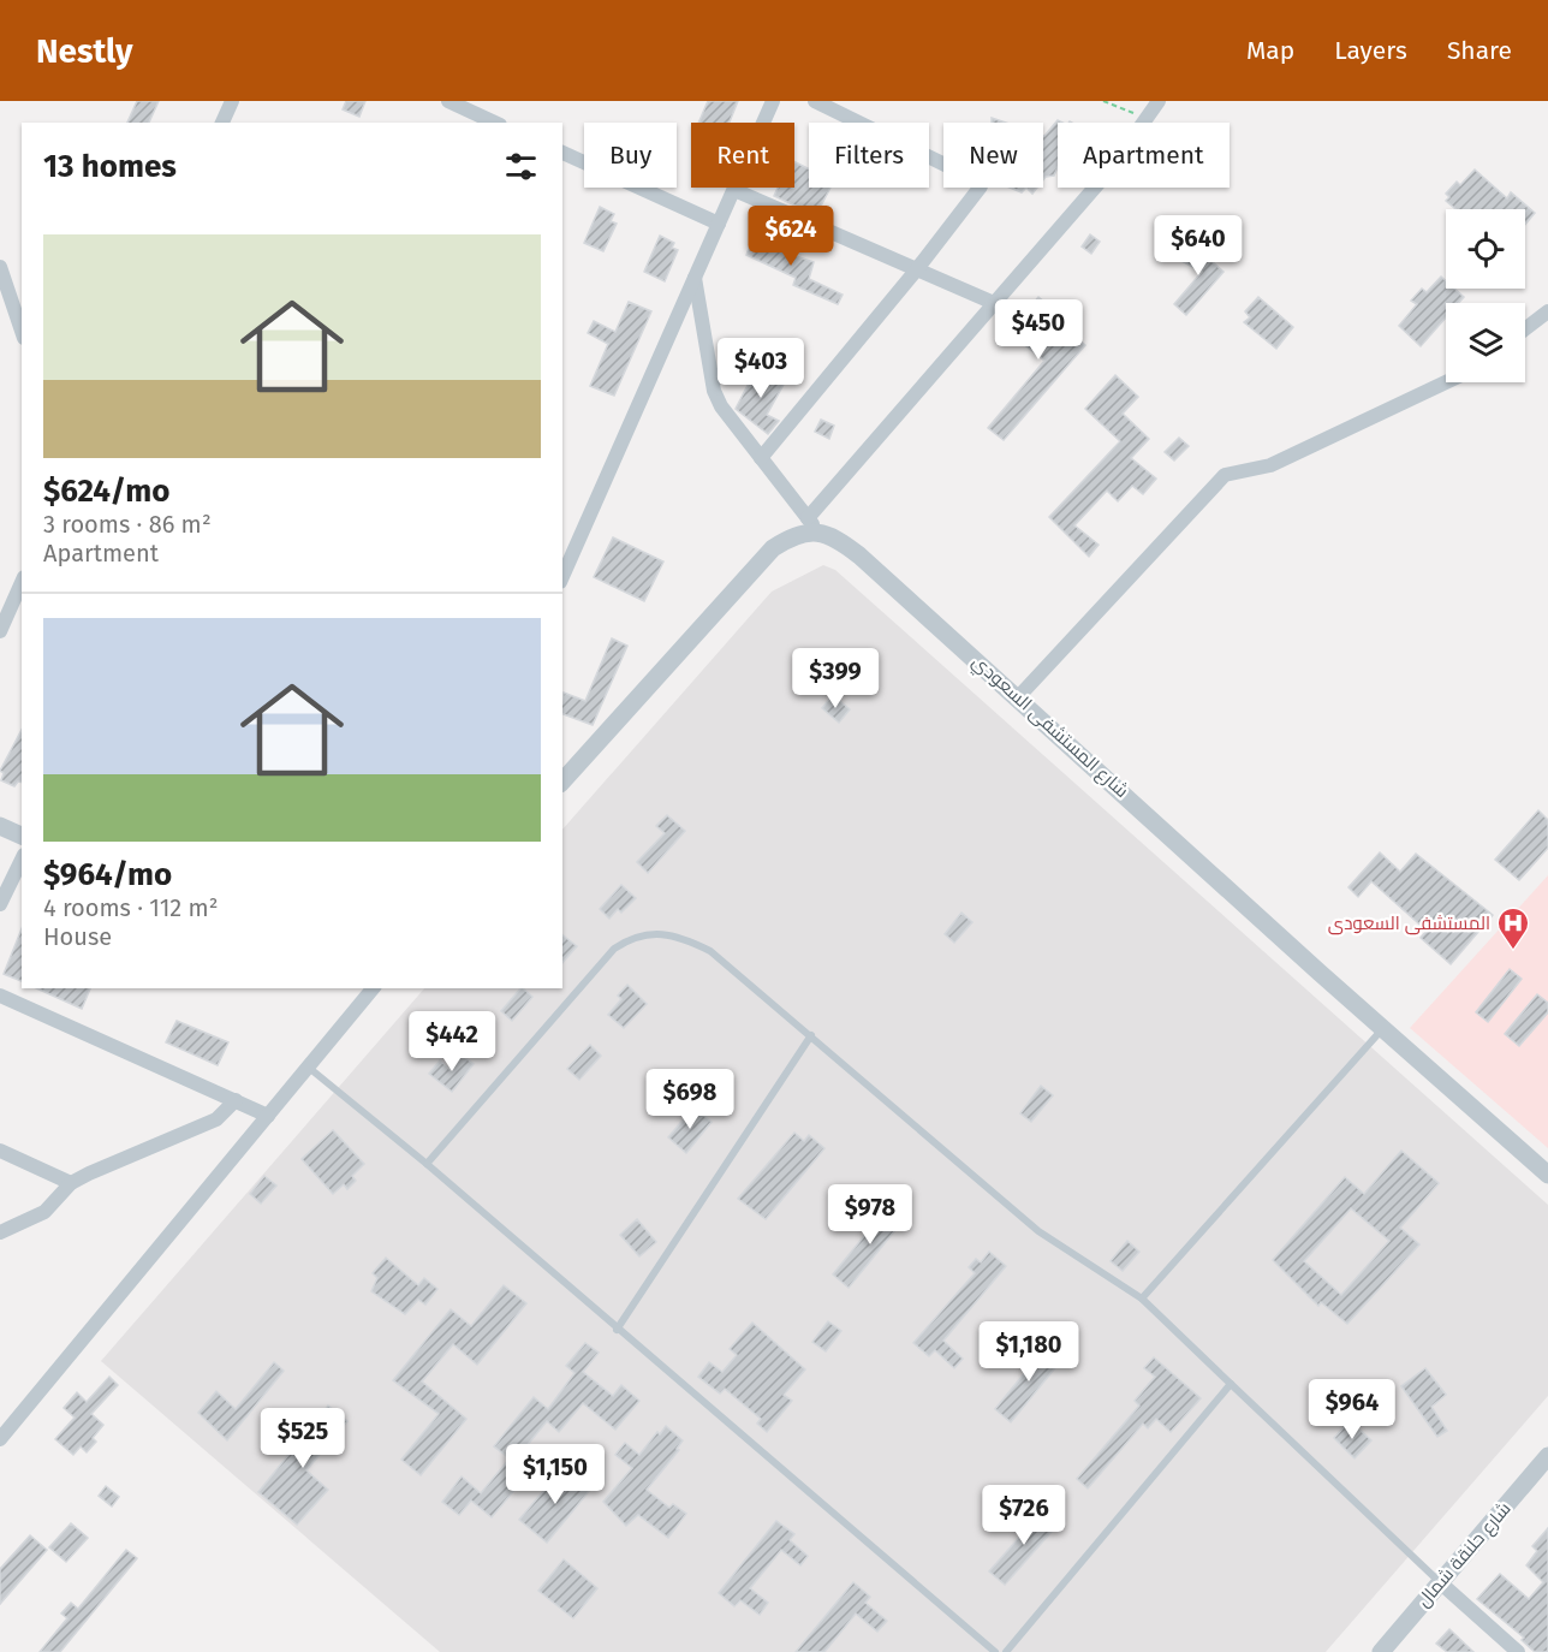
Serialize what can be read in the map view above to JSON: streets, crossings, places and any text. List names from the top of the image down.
{
  "streets": {
    "street": ["شارع المستشفى السعودي", "شارع حلنقة شمال"]
  },
  "places": {
    "hospital": ["المستشفى السعودى"]
  },
  "page": {
    "header": "Nestly",
    "nav": ["Map", "Layers", "Share"],
    "chip": [
      "Buy",
      "Rent",
      "Filters",
      "New",
      "Apartment"
    ],
    "heading": "13 homes",
    "price": [
      "$624",
      "$640",
      "$450",
      "$403",
      "$399",
      "$442",
      "$698",
      "$978",
      "$1,180",
      "$964",
      "$525",
      "$1,150",
      "$726"
    ],
    "list": [
      {
        "name": "$624/mo",
        "note": "3 rooms · 86 m² · Apartment"
      },
      {
        "name": "$964/mo",
        "note": "4 rooms · 112 m² · House"
      }
    ]
  }
}
